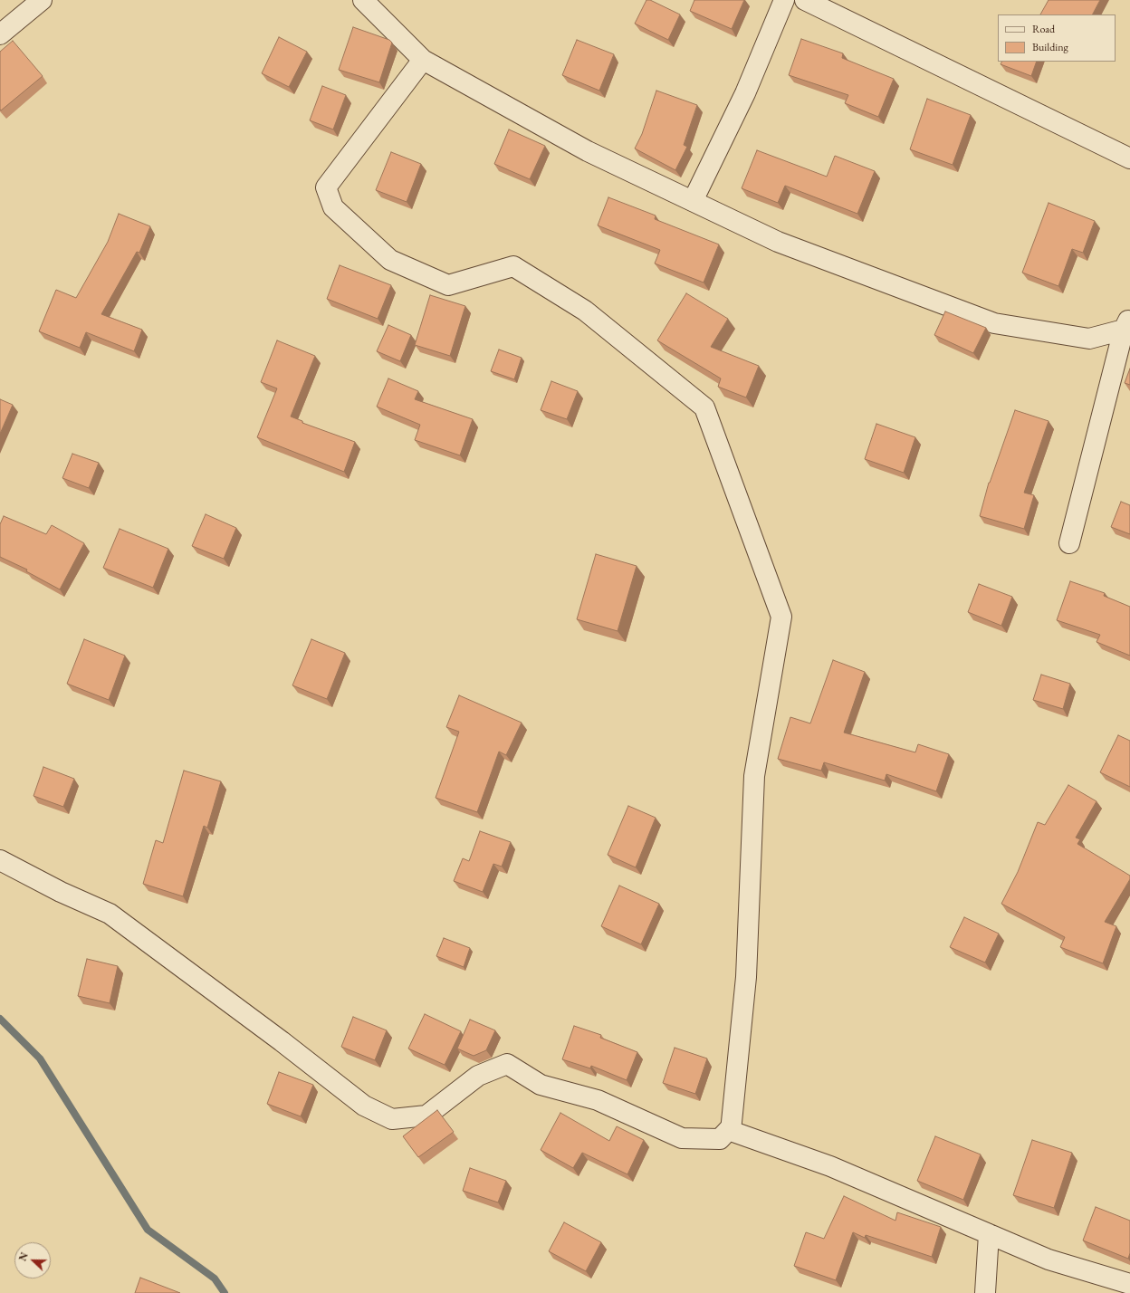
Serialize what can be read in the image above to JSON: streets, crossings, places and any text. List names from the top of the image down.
{
  "legend": ["Road", "Building"],
  "north": "left"
}
